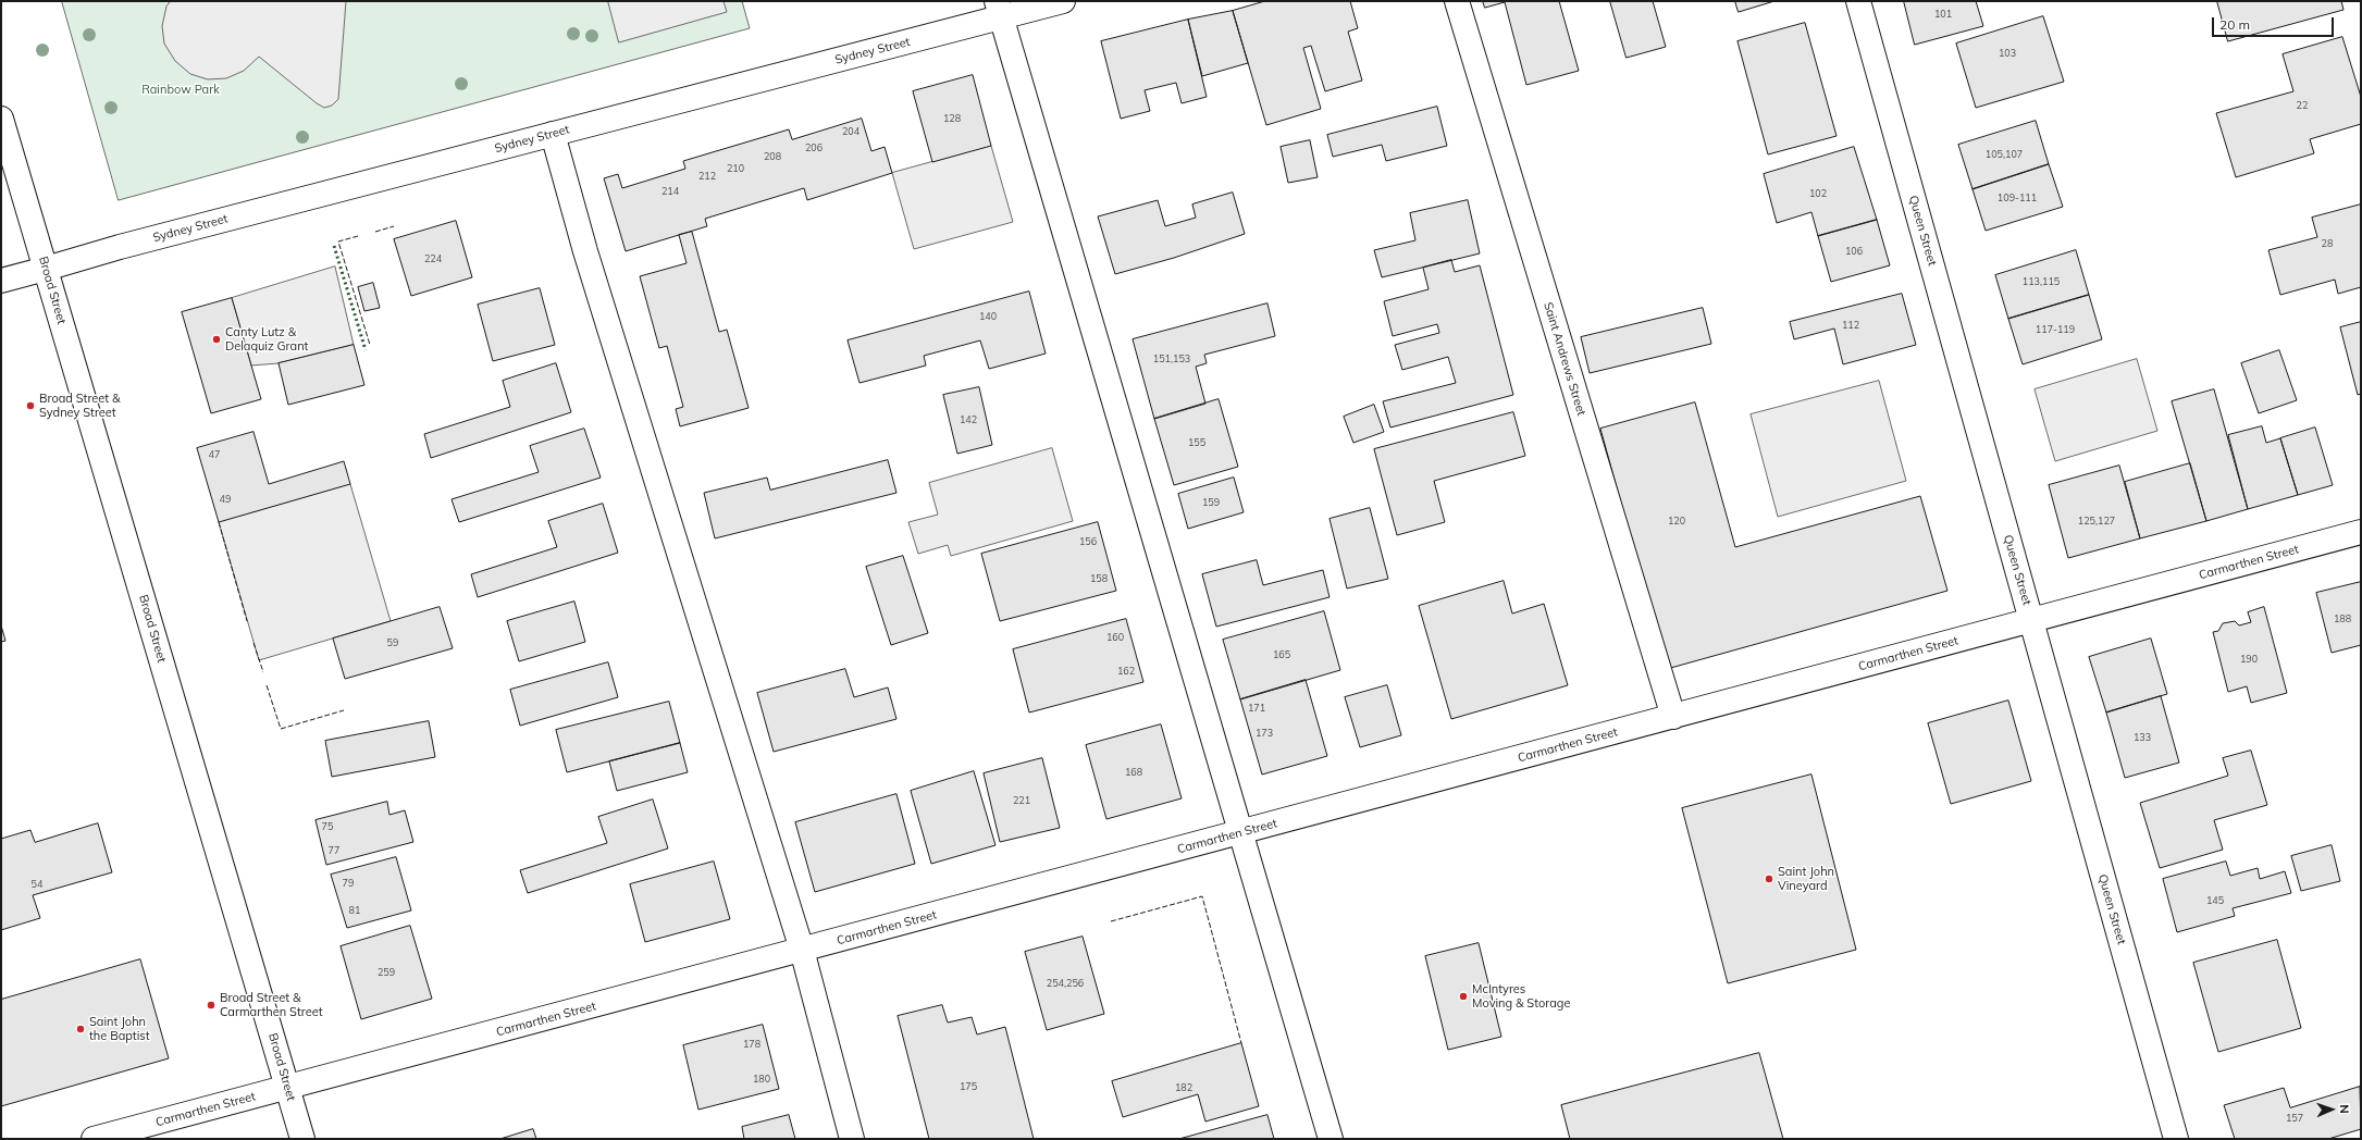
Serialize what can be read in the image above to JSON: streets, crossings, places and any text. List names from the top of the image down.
{
  "streets": {
    "street": [
      "Sydney Street",
      "Queen Street",
      "Broad Street",
      "Saint Andrews Street",
      "Carmarthen Street"
    ]
  },
  "crossings": [
    ["Sydney Street", "Broad Street"],
    ["Queen Street", "Carmarthen Street"],
    ["Broad Street", "Carmarthen Street"],
    ["Saint Andrews Street", "Carmarthen Street"]
  ],
  "parks": ["Rainbow Park"],
  "places": [
    "Canty Lutz & Delaquiz Grant",
    "Broad Street & Sydney Street",
    "Saint John Vineyard",
    "McIntyres Moving & Storage",
    "Broad Street & Carmarthen Street",
    "Saint John the Baptist"
  ],
  "house_numbers": [
    "101",
    "103",
    "22",
    "128",
    "204",
    "206",
    "105,107",
    "208",
    "210",
    "212",
    "214",
    "102",
    "109-111",
    "28",
    "106",
    "224",
    "113,115",
    "140",
    "112",
    "117-119",
    "151,153",
    "142",
    "155",
    "47",
    "49",
    "159",
    "120",
    "125,127",
    "156",
    "158",
    "188",
    "160",
    "59",
    "165",
    "190",
    "162",
    "171",
    "173",
    "133",
    "168",
    "221",
    "75",
    "77",
    "79",
    "54",
    "145",
    "81",
    "259",
    "254,256",
    "178",
    "180",
    "175",
    "182",
    "157"
  ],
  "scale_bar": "20 m",
  "north": "right"
}
